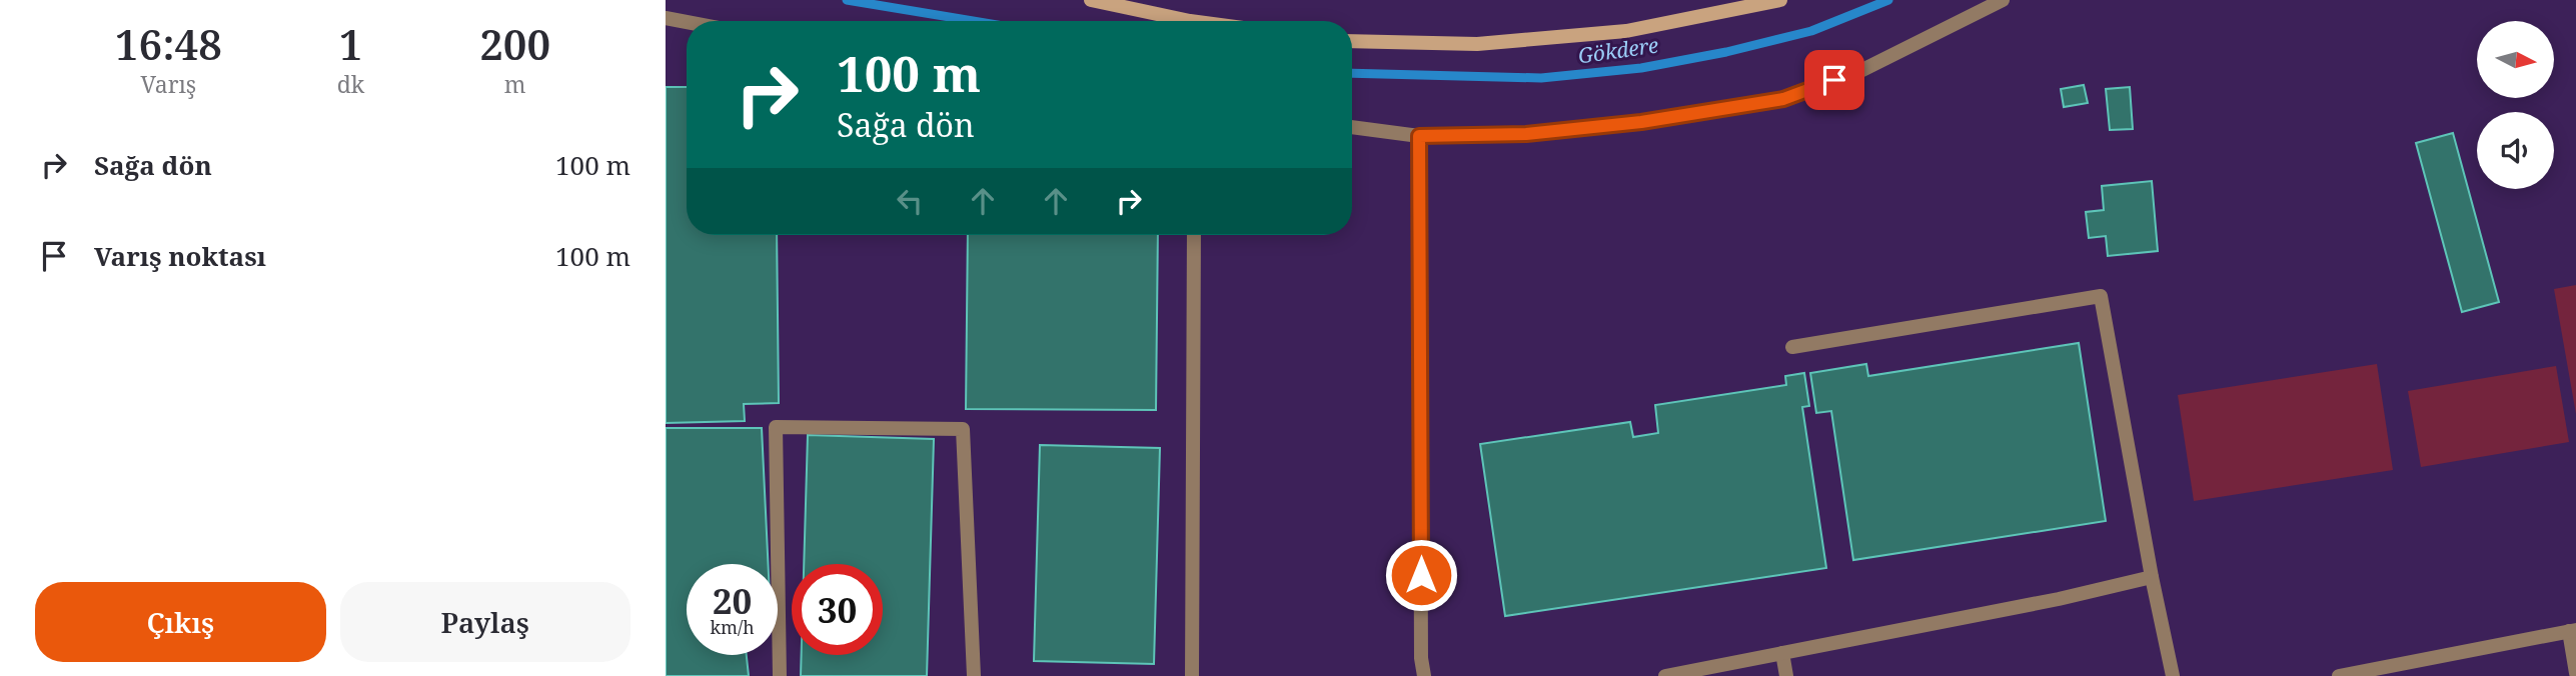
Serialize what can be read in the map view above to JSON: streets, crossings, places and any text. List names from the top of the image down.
{
  "water": ["Gökdere"],
  "north": "right",
  "page": {
    "eta": [
      "16:48",
      "Varış",
      "1",
      "dk",
      "200",
      "m"
    ],
    "turn": ["100 m", "Sağa dön"],
    "list": [
      {
        "name": "Sağa dön",
        "value": "100 m"
      },
      {
        "name": "Varış noktası",
        "value": "100 m"
      }
    ],
    "speed": "20 km/h",
    "limit": "30",
    "buttons": ["Çıkış", "Paylaş"]
  }
}
